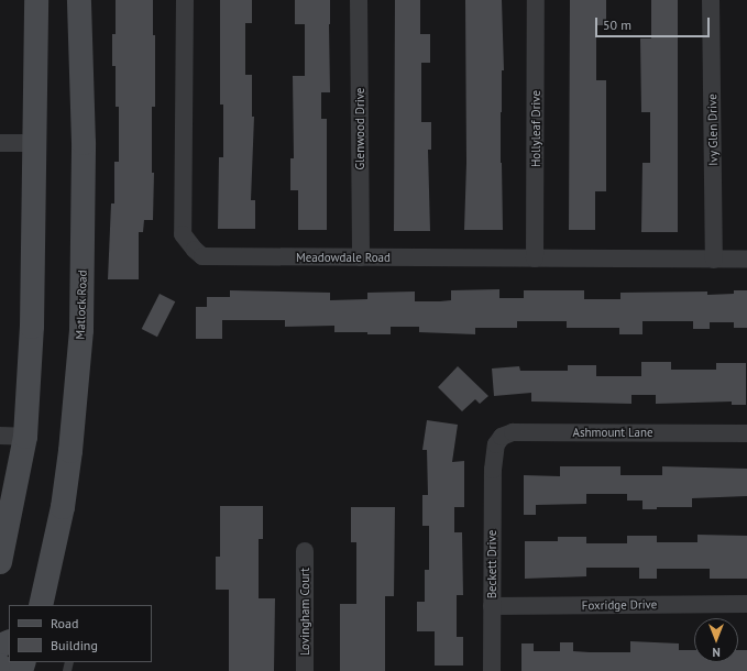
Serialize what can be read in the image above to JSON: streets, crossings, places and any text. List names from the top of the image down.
{
  "streets": {
    "main road": ["Matlock Road"],
    "street": [
      "Glenwood Drive",
      "Hollyleaf Drive",
      "Ivy Glen Drive",
      "Meadowdale Road",
      "Ashmount Lane",
      "Beckett Drive",
      "Foxridge Drive",
      "Lovingham Court"
    ]
  },
  "crossings": [
    ["Glenwood Drive", "Meadowdale Road"],
    ["Hollyleaf Drive", "Meadowdale Road"],
    ["Ivy Glen Drive", "Meadowdale Road"],
    ["Ashmount Lane", "Beckett Drive"],
    ["Beckett Drive", "Foxridge Drive"]
  ],
  "legend": ["Road", "Building"],
  "scale_bar": "50 m",
  "north": "bottom"
}
